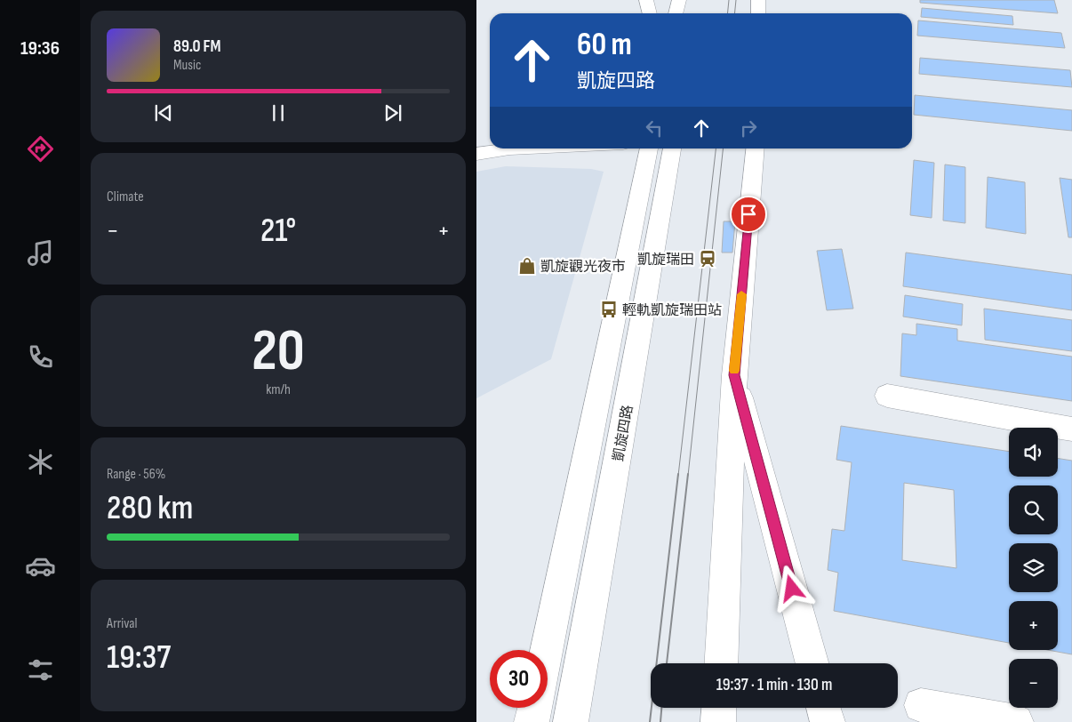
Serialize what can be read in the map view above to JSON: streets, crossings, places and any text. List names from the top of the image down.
{
  "streets": {
    "street": ["凱旋四路"]
  },
  "places": {
    "station": ["凱旋瑞田"],
    "shop": ["凱旋觀光夜市"],
    "bus stop": ["輕軌凱旋瑞田站"]
  },
  "page": {
    "tabs": "19:36",
    "turn": ["60 m", "凱旋四路"],
    "song": ["89.0 FM", "Music"],
    "tile": [
      "Climate",
      ["20", "km/h"],
      ["Range · 56%", "280 km"],
      ["Arrival", "19:37"]
    ],
    "heat": ["−", "21°", "+"],
    "map_buttons": ["+", "−"],
    "limit": "30",
    "trip": "19:37 · 1 min · 130 m"
  }
}
